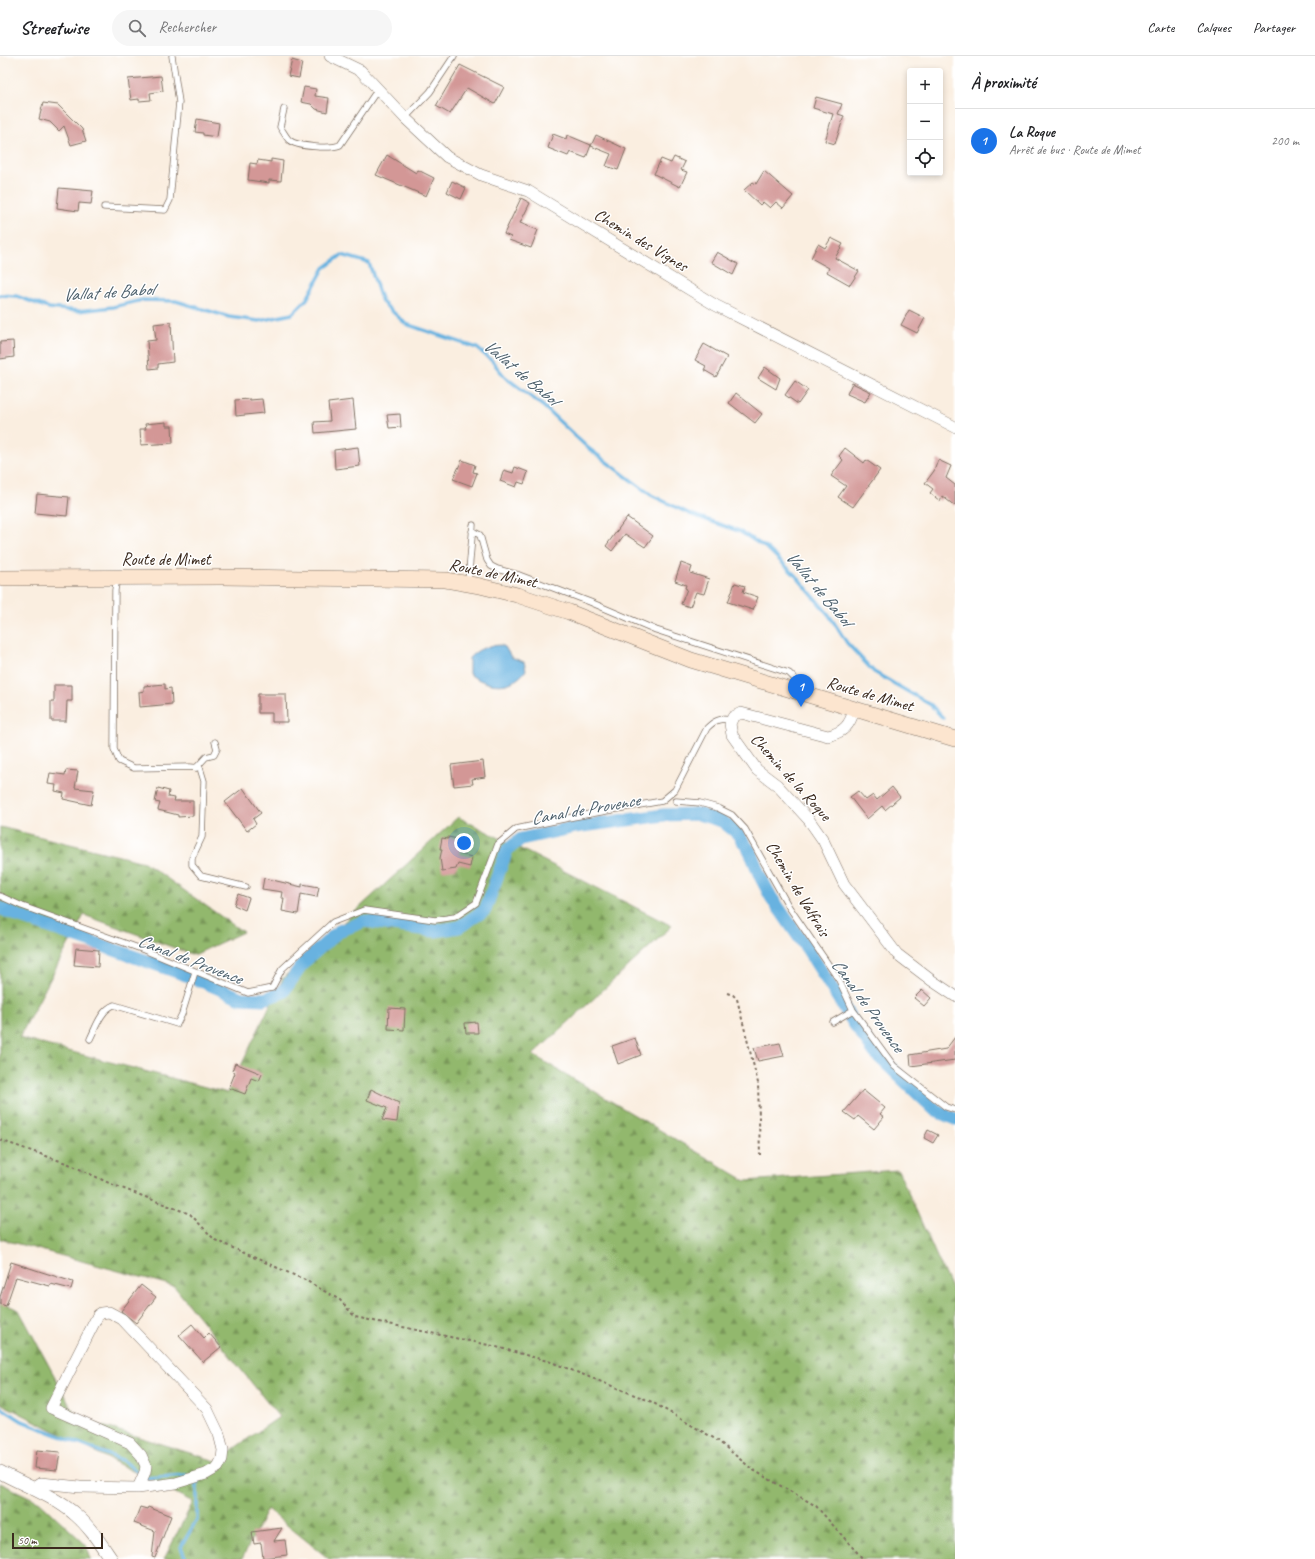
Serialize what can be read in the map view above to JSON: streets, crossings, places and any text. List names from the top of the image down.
{
  "streets": {
    "main road": ["Route de Mimet"],
    "street": ["Chemin des Vignes", "Chemin de la Roque"],
    "lane": ["Chemin de Valfrais"]
  },
  "crossings": [
    ["Route de Mimet", "Chemin de la Roque"]
  ],
  "water": ["Vallat de Babol", "Canal de Provence"],
  "scale_bar": "50 m",
  "page": {
    "header": "Streetwise",
    "search": "Rechercher",
    "nav": ["Carte", "Calques", "Partager"],
    "heading": "À proximité",
    "map_buttons": ["+", "−"],
    "list": [
      {
        "mark": "1",
        "name": "La Roque",
        "note": "Arrêt de bus · Route de Mimet",
        "value": "200 m"
      }
    ],
    "pins": "1",
    "scale": "50 m"
  }
}
